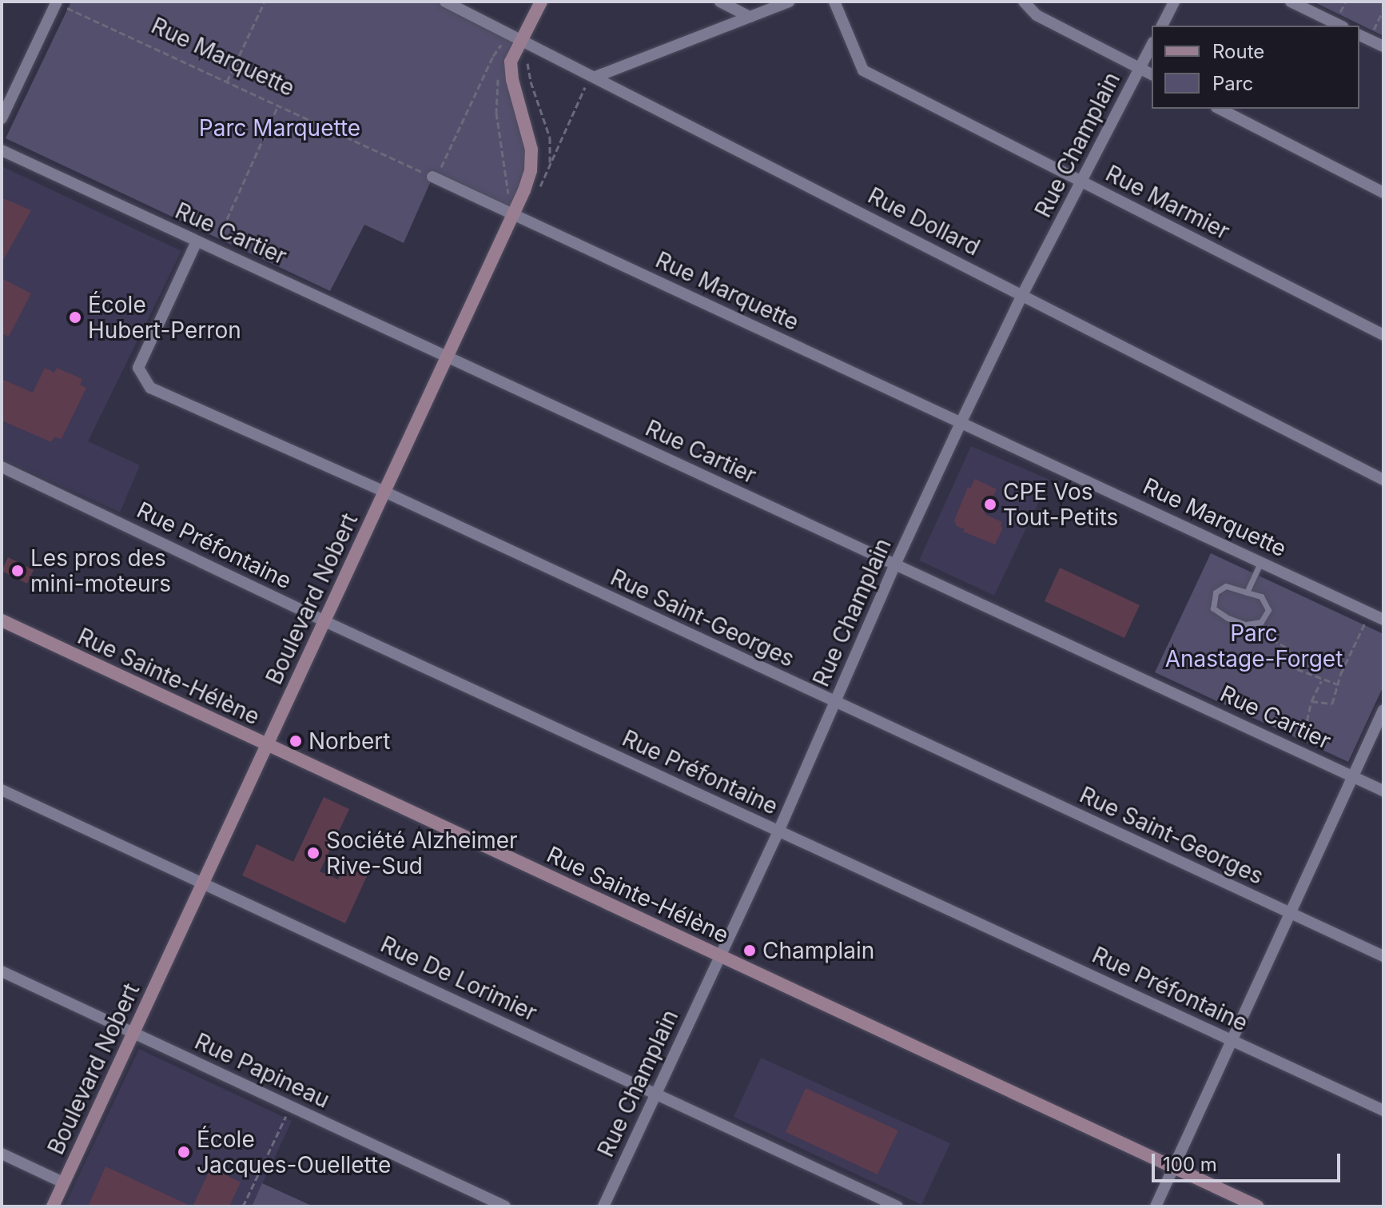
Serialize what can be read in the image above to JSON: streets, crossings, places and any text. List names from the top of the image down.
{
  "streets": {
    "street": [
      "Rue Marquette",
      "Rue Champlain",
      "Rue Marmier",
      "Rue Dollard",
      "Rue Cartier",
      "Rue Préfontaine",
      "Boulevard Nobert",
      "Rue Saint-Georges",
      "Rue Sainte-Hélène",
      "Rue De Lorimier",
      "Rue Papineau"
    ]
  },
  "crossings": [
    ["Rue Marquette", "Rue Champlain"],
    ["Rue Marquette", "Boulevard Nobert"],
    ["Rue Champlain", "Rue Marmier"],
    ["Rue Champlain", "Rue Dollard"],
    ["Rue Champlain", "Rue Cartier"],
    ["Rue Champlain", "Rue Préfontaine"],
    ["Rue Champlain", "Rue Saint-Georges"],
    ["Rue Champlain", "Rue Sainte-Hélène"],
    ["Rue Champlain", "Rue De Lorimier"],
    ["Rue Dollard", "Boulevard Nobert"],
    ["Rue Cartier", "Boulevard Nobert"],
    ["Rue Cartier", "Rue Saint-Georges"],
    ["Rue Préfontaine", "Boulevard Nobert"],
    ["Boulevard Nobert", "Rue Saint-Georges"],
    ["Boulevard Nobert", "Rue Sainte-Hélène"],
    ["Boulevard Nobert", "Rue De Lorimier"],
    ["Boulevard Nobert", "Rue Papineau"]
  ],
  "parks": ["Parc Marquette", "Parc Anastage-Forget"],
  "places": [
    "École Hubert-Perron",
    "CPE Vos Tout-Petits",
    "Les pros des mini-moteurs",
    "Norbert",
    "Société Alzheimer Rive-Sud",
    "Champlain",
    "École Jacques-Ouellette"
  ],
  "legend": ["Route", "Parc"],
  "scale_bar": "100 m"
}
